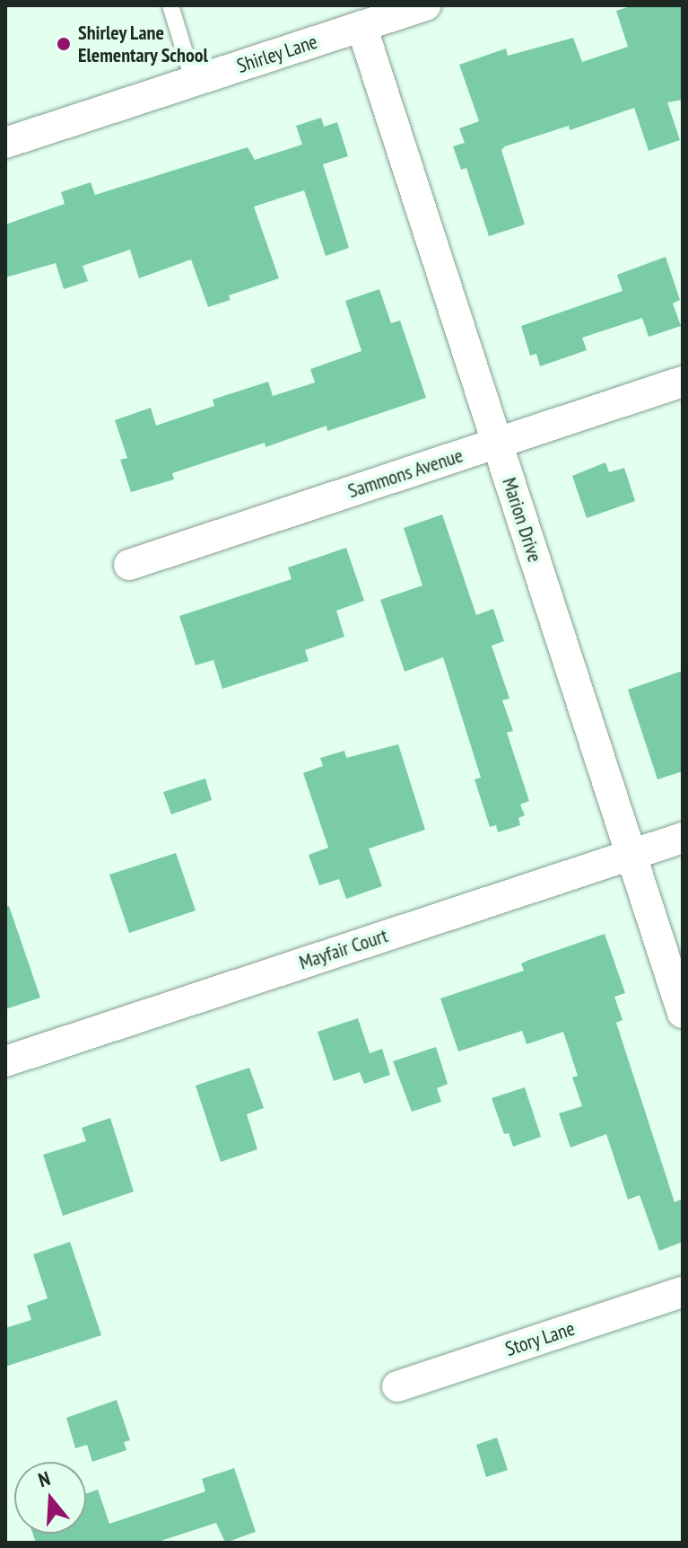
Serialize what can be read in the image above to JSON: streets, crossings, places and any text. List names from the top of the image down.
{
  "streets": {
    "street": [
      "Shirley Lane",
      "Sammons Avenue",
      "Marion Drive",
      "Mayfair Court",
      "Story Lane"
    ]
  },
  "crossings": [
    ["Shirley Lane", "Marion Drive"],
    ["Sammons Avenue", "Marion Drive"],
    ["Marion Drive", "Mayfair Court"]
  ],
  "places": ["Shirley Lane Elementary School"],
  "north": "top"
}
